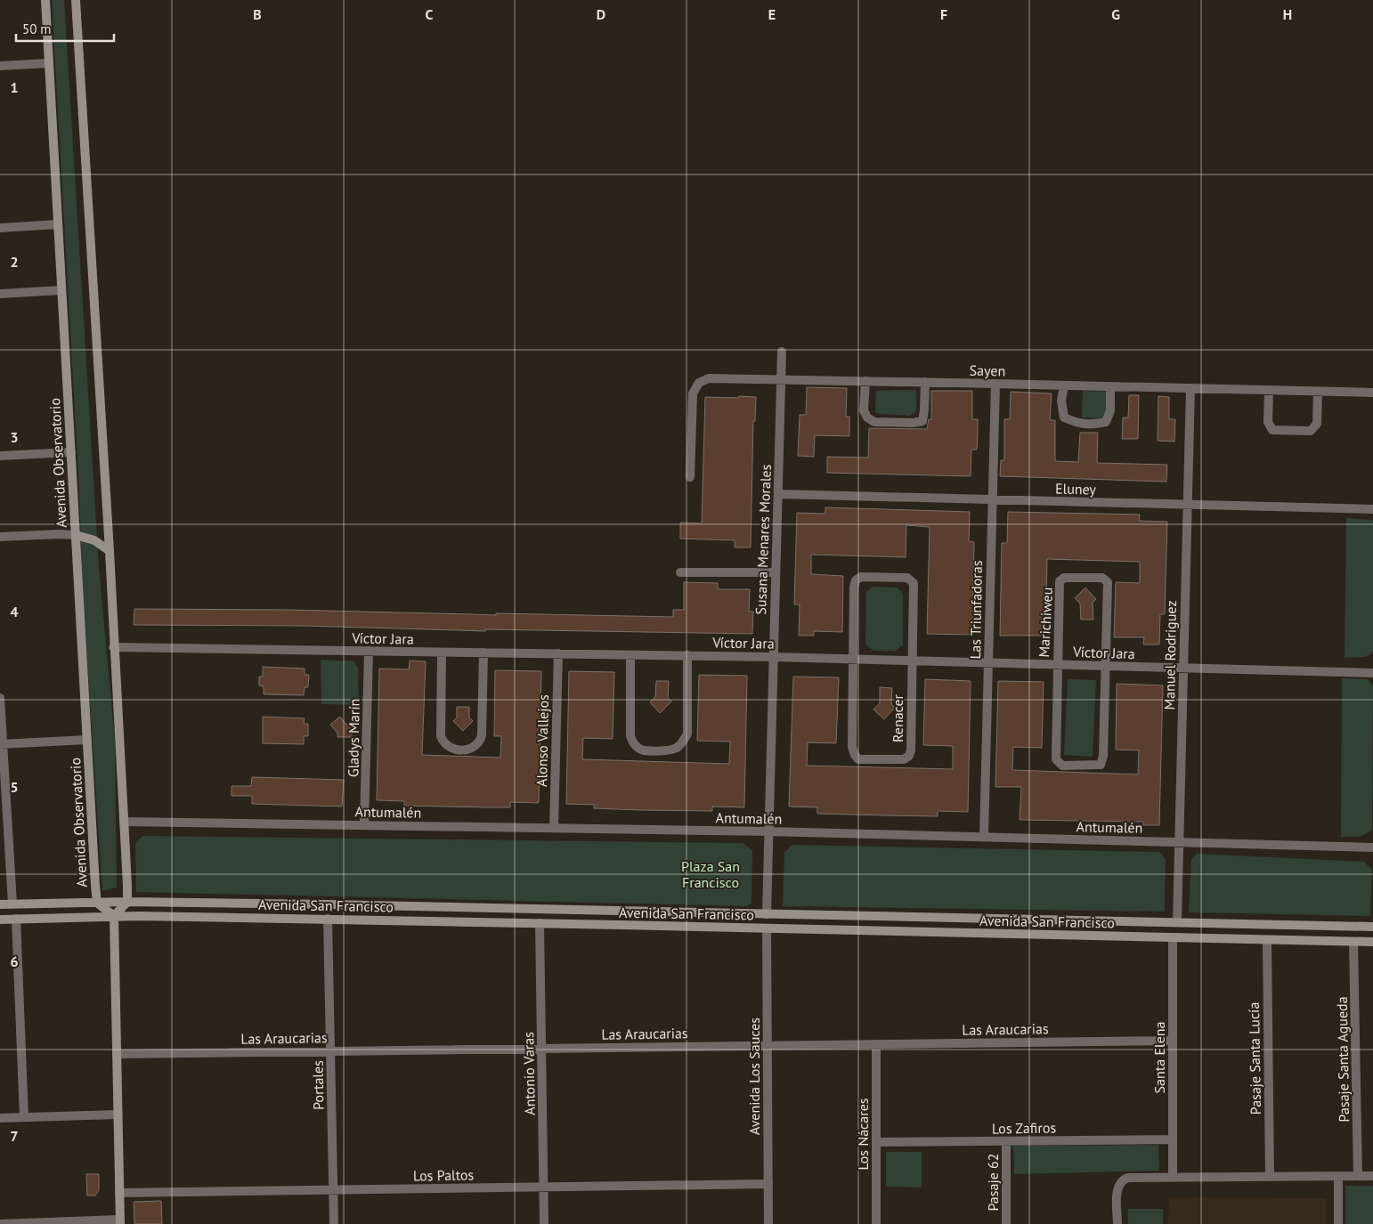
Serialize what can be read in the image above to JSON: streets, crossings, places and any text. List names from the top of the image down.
{
  "streets": {
    "main road": ["Avenida Observatorio", "Avenida San Francisco"],
    "street": [
      "Sayen",
      "Eluney",
      "Susana Menares Morales",
      "Las Triunfadoras",
      "Marichiweu",
      "Víctor Jara",
      "Manuel Rodriguez",
      "Renacer",
      "Gladys Marín",
      "Alonso Vallejos",
      "Antumalén",
      "Las Araucarias",
      "Santa Elena",
      "Pasaje Santa Lucía",
      "Pasaje Santa Agueda",
      "Antonio Varas",
      "Avenida Los Sauces",
      "Portales",
      "Los Zafiros",
      "Los Nácares",
      "Los Paltos",
      "Pasaje 62"
    ]
  },
  "crossings": [
    ["Sayen", "Susana Menares Morales"],
    ["Sayen", "Las Triunfadoras"],
    ["Sayen", "Manuel Rodriguez"],
    ["Avenida Observatorio", "Avenida San Francisco"],
    ["Eluney", "Susana Menares Morales"],
    ["Eluney", "Las Triunfadoras"],
    ["Eluney", "Manuel Rodriguez"],
    ["Susana Menares Morales", "Víctor Jara"],
    ["Susana Menares Morales", "Antumalén"],
    ["Susana Menares Morales", "Avenida San Francisco"],
    ["Las Triunfadoras", "Víctor Jara"],
    ["Las Triunfadoras", "Antumalén"],
    ["Marichiweu", "Víctor Jara"],
    ["Víctor Jara", "Manuel Rodriguez"],
    ["Víctor Jara", "Renacer"],
    ["Víctor Jara", "Gladys Marín"],
    ["Víctor Jara", "Alonso Vallejos"],
    ["Manuel Rodriguez", "Antumalén"],
    ["Manuel Rodriguez", "Avenida San Francisco"],
    ["Gladys Marín", "Antumalén"],
    ["Alonso Vallejos", "Antumalén"],
    ["Avenida San Francisco", "Santa Elena"],
    ["Avenida San Francisco", "Pasaje Santa Lucía"],
    ["Avenida San Francisco", "Pasaje Santa Agueda"],
    ["Avenida San Francisco", "Antonio Varas"],
    ["Avenida San Francisco", "Avenida Los Sauces"],
    ["Avenida San Francisco", "Portales"],
    ["Las Araucarias", "Santa Elena"],
    ["Las Araucarias", "Antonio Varas"],
    ["Las Araucarias", "Avenida Los Sauces"],
    ["Las Araucarias", "Portales"],
    ["Las Araucarias", "Los Nácares"],
    ["Santa Elena", "Los Zafiros"],
    ["Antonio Varas", "Los Paltos"],
    ["Avenida Los Sauces", "Los Paltos"],
    ["Portales", "Los Paltos"],
    ["Los Zafiros", "Los Nácares"],
    ["Los Zafiros", "Pasaje 62"]
  ],
  "parks": ["Plaza San Francisco"],
  "scale_bar": "50 m",
  "grid": {
    "columns": [
      "B",
      "C",
      "D",
      "E",
      "F",
      "G",
      "H"
    ],
    "rows": [
      "1",
      "2",
      "3",
      "4",
      "5",
      "6",
      "7"
    ]
  }
}
